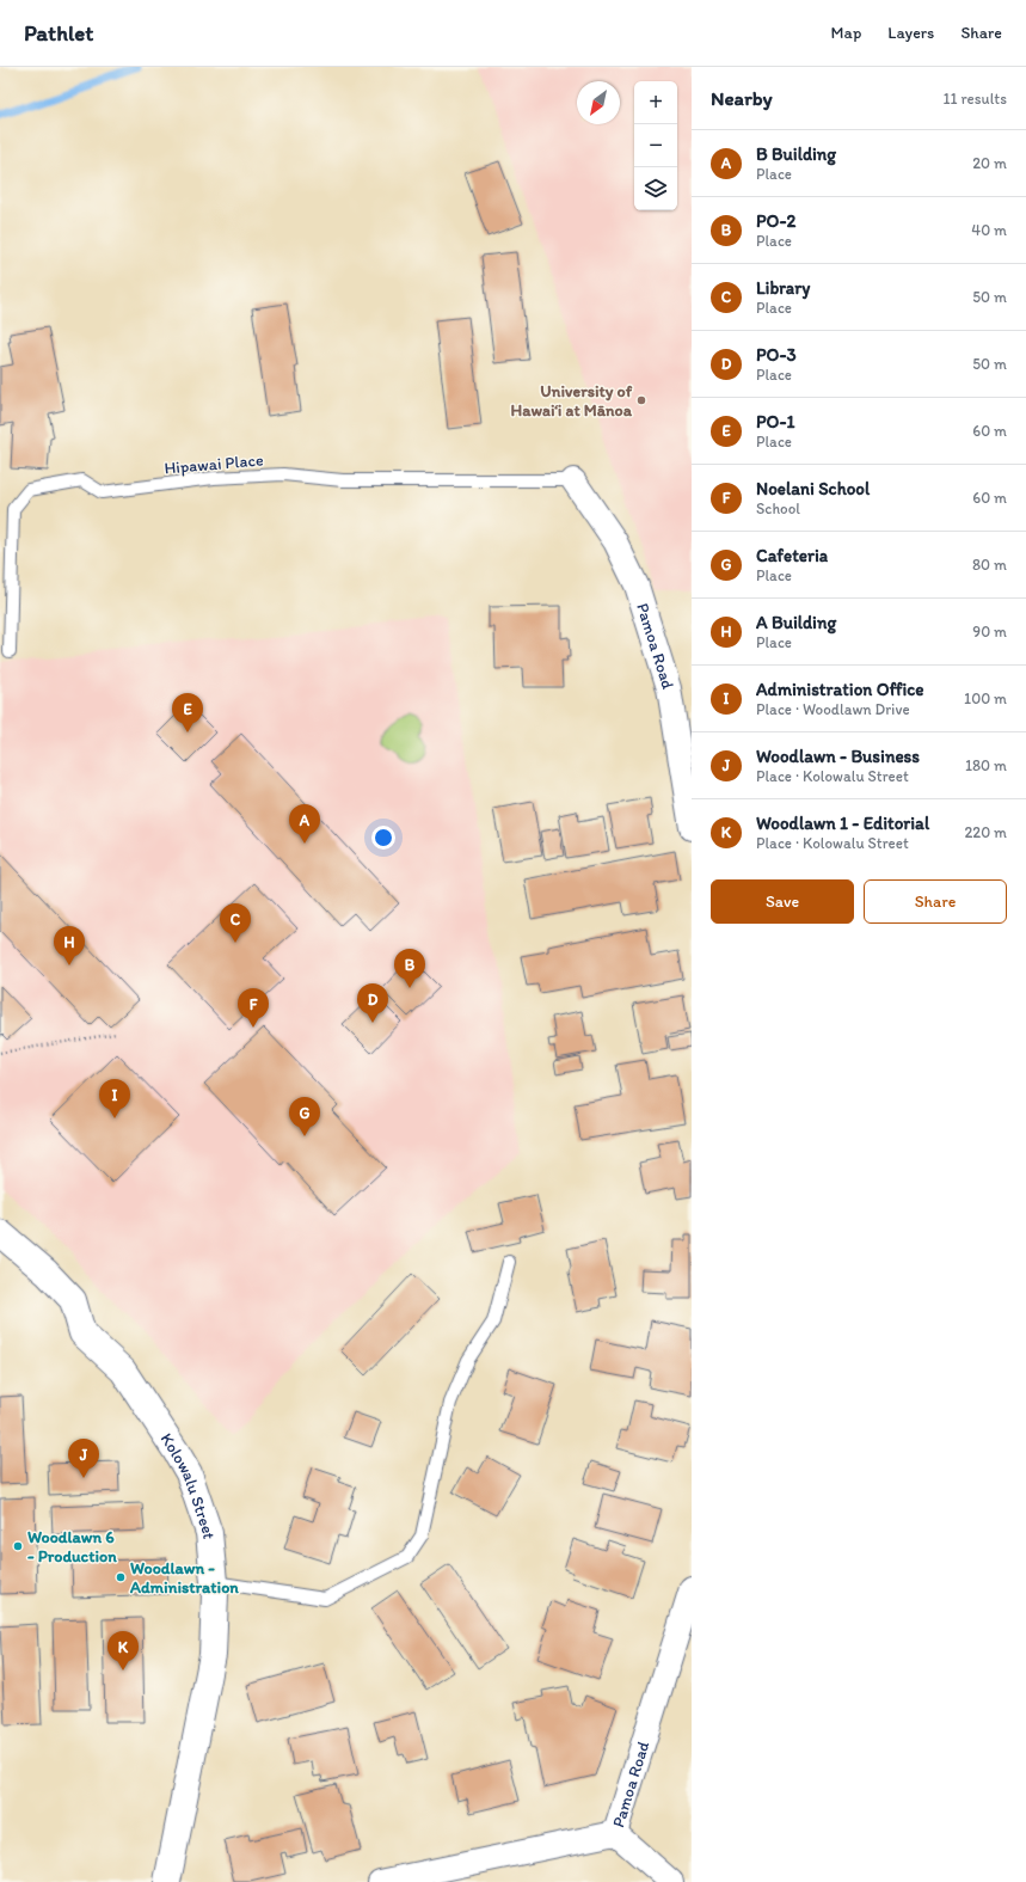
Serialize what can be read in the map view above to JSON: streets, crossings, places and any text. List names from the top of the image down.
{
  "streets": {
    "street": ["Pamoa Road", "Kolowalu Street"],
    "lane": ["Hipawai Place"]
  },
  "crossings": [
    ["Hipawai Place", "Pamoa Road"]
  ],
  "places": ["University of Hawaiʻi at Mānoa", "Woodlawn 6 - Production", "Woodlawn - Administration"],
  "north": "bottom left",
  "page": {
    "header": "Pathlet",
    "nav": ["Map", "Layers", "Share"],
    "heading": ["Nearby", "11 results"],
    "map_buttons": ["+", "−"],
    "list": [
      {
        "mark": "A",
        "name": "B Building",
        "note": "Place",
        "value": "20 m"
      },
      {
        "mark": "B",
        "name": "PO-2",
        "note": "Place",
        "value": "40 m"
      },
      {
        "mark": "C",
        "name": "Library",
        "note": "Place",
        "value": "50 m"
      },
      {
        "mark": "D",
        "name": "PO-3",
        "note": "Place",
        "value": "50 m"
      },
      {
        "mark": "E",
        "name": "PO-1",
        "note": "Place",
        "value": "60 m"
      },
      {
        "mark": "F",
        "name": "Noelani School",
        "note": "School",
        "value": "60 m"
      },
      {
        "mark": "G",
        "name": "Cafeteria",
        "note": "Place",
        "value": "80 m"
      },
      {
        "mark": "H",
        "name": "A Building",
        "note": "Place",
        "value": "90 m"
      },
      {
        "mark": "I",
        "name": "Administration Office",
        "note": "Place · Woodlawn Drive",
        "value": "100 m"
      },
      {
        "mark": "J",
        "name": "Woodlawn - Business",
        "note": "Place · Kolowalu Street",
        "value": "180 m"
      },
      {
        "mark": "K",
        "name": "Woodlawn 1 - Editorial",
        "note": "Place · Kolowalu Street",
        "value": "220 m"
      }
    ],
    "pins": [
      "E",
      "A",
      "C",
      "H",
      "B",
      "D",
      "F",
      "I",
      "G",
      "J",
      "K"
    ],
    "buttons": ["Save", "Share"]
  }
}
